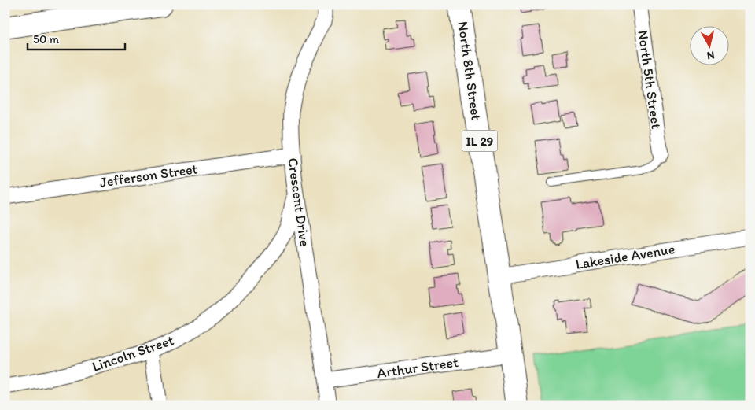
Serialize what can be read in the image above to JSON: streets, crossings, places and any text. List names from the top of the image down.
{
  "streets": {
    "main road": ["North 8th Street", "IL 29"],
    "street": [
      "North 5th Street",
      "Jefferson Street",
      "Crescent Drive",
      "Lakeside Avenue",
      "Lincoln Street",
      "Arthur Street"
    ]
  },
  "crossings": [
    ["North 8th Street", "IL 29"],
    ["North 8th Street", "Lakeside Avenue"],
    ["IL 29", "Lakeside Avenue"],
    ["IL 29", "Arthur Street"],
    ["Jefferson Street", "Crescent Drive"],
    ["Crescent Drive", "Lincoln Street"],
    ["Crescent Drive", "Arthur Street"]
  ],
  "scale_bar": "50 m",
  "north": "bottom"
}
